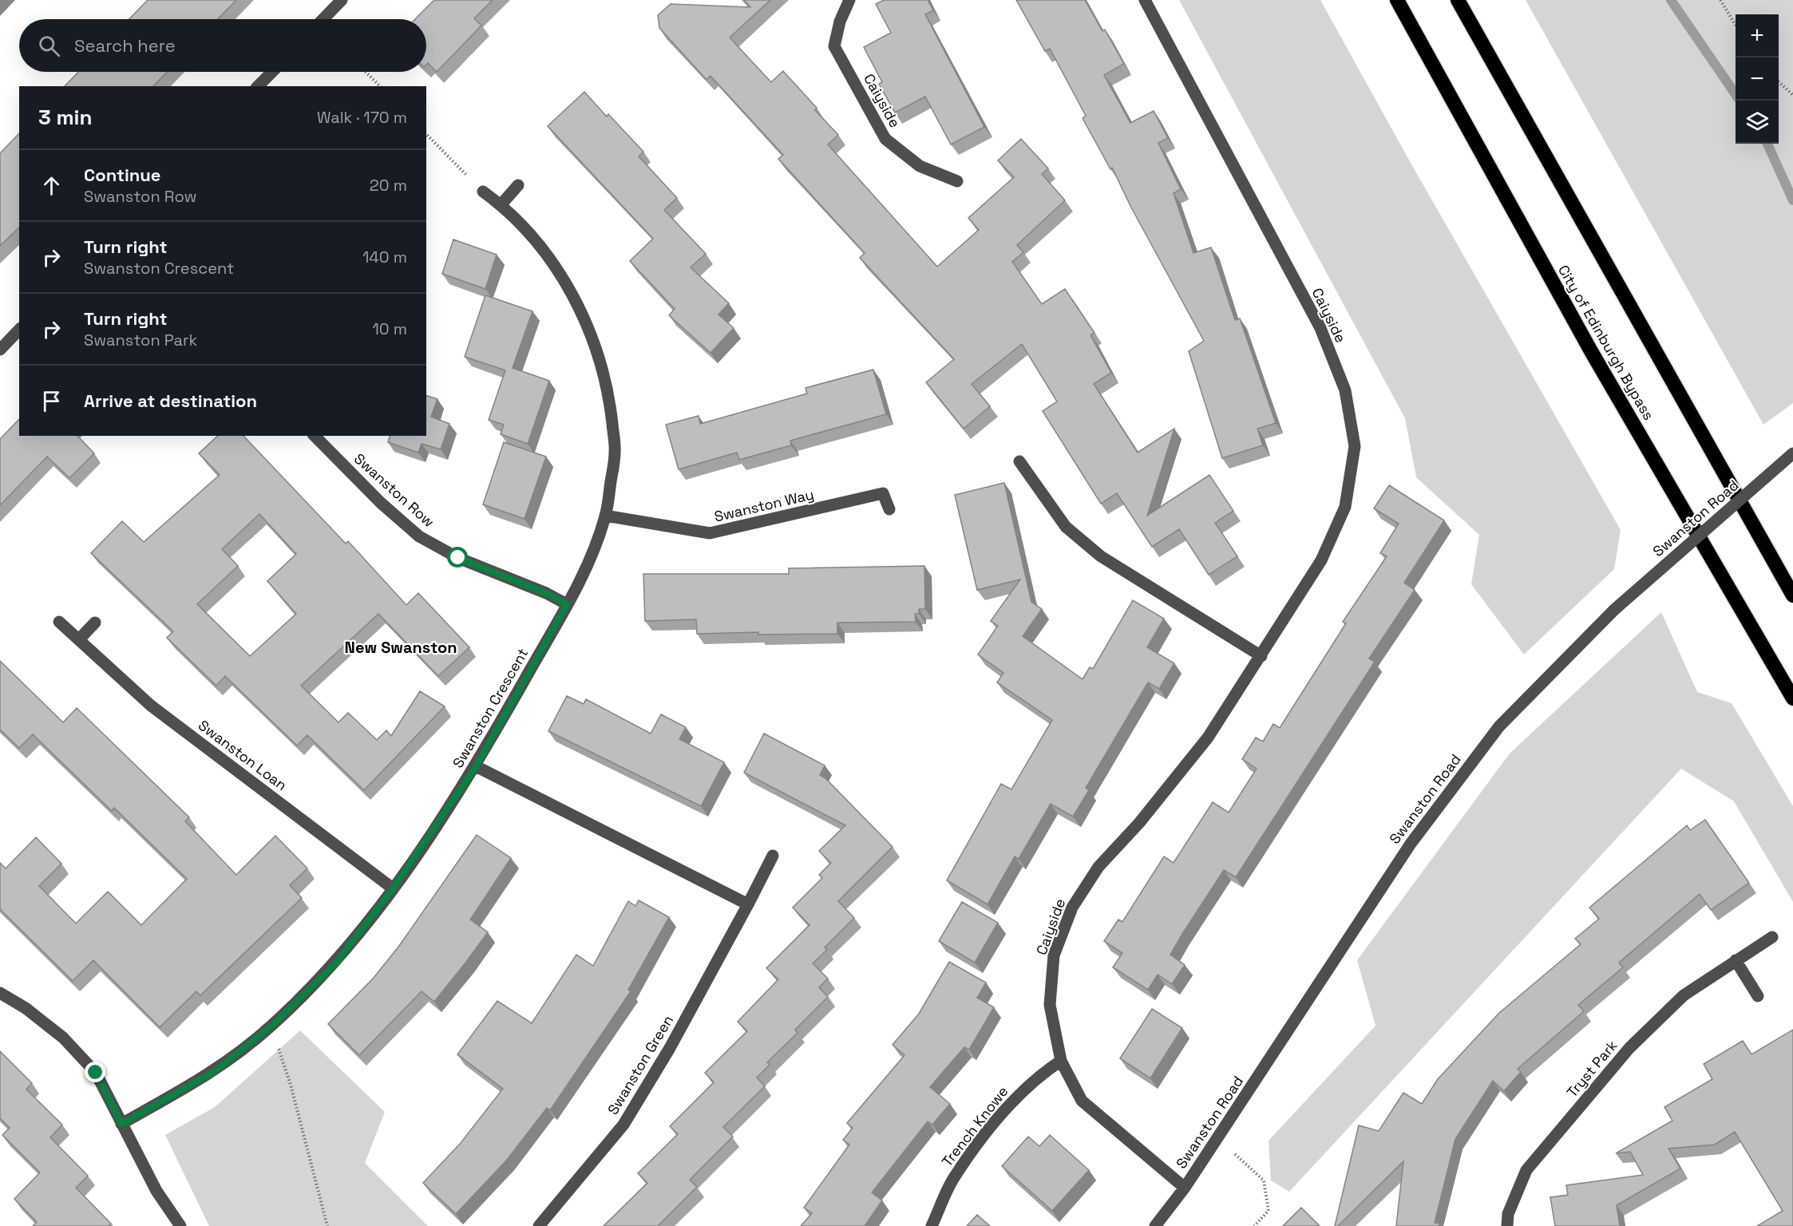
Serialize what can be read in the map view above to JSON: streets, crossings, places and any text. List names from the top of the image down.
{
  "streets": {
    "highway": ["City of Edinburgh Bypass"],
    "street": [
      "Caiyside",
      "Swanston Row",
      "Swanston Way",
      "Swanston Road",
      "Swanston Crescent",
      "Swanston Loan",
      "Swanston Green",
      "Tryst Park",
      "Trench Knowe"
    ]
  },
  "crossings": [
    ["Caiyside", "Swanston Road"],
    ["Caiyside", "Trench Knowe"],
    ["Swanston Row", "Swanston Crescent"],
    ["Swanston Way", "Swanston Crescent"],
    ["Swanston Crescent", "Swanston Loan"]
  ],
  "districts": ["New Swanston"],
  "page": {
    "map_buttons": ["+", "−"],
    "search": "Search here",
    "heading": ["3 min", "Walk · 170 m"],
    "list": [
      ["Continue", "Swanston Row", "20 m"],
      ["Turn right", "Swanston Crescent", "140 m"],
      ["Turn right", "Swanston Park", "10 m"],
      "Arrive at destination"
    ]
  }
}
